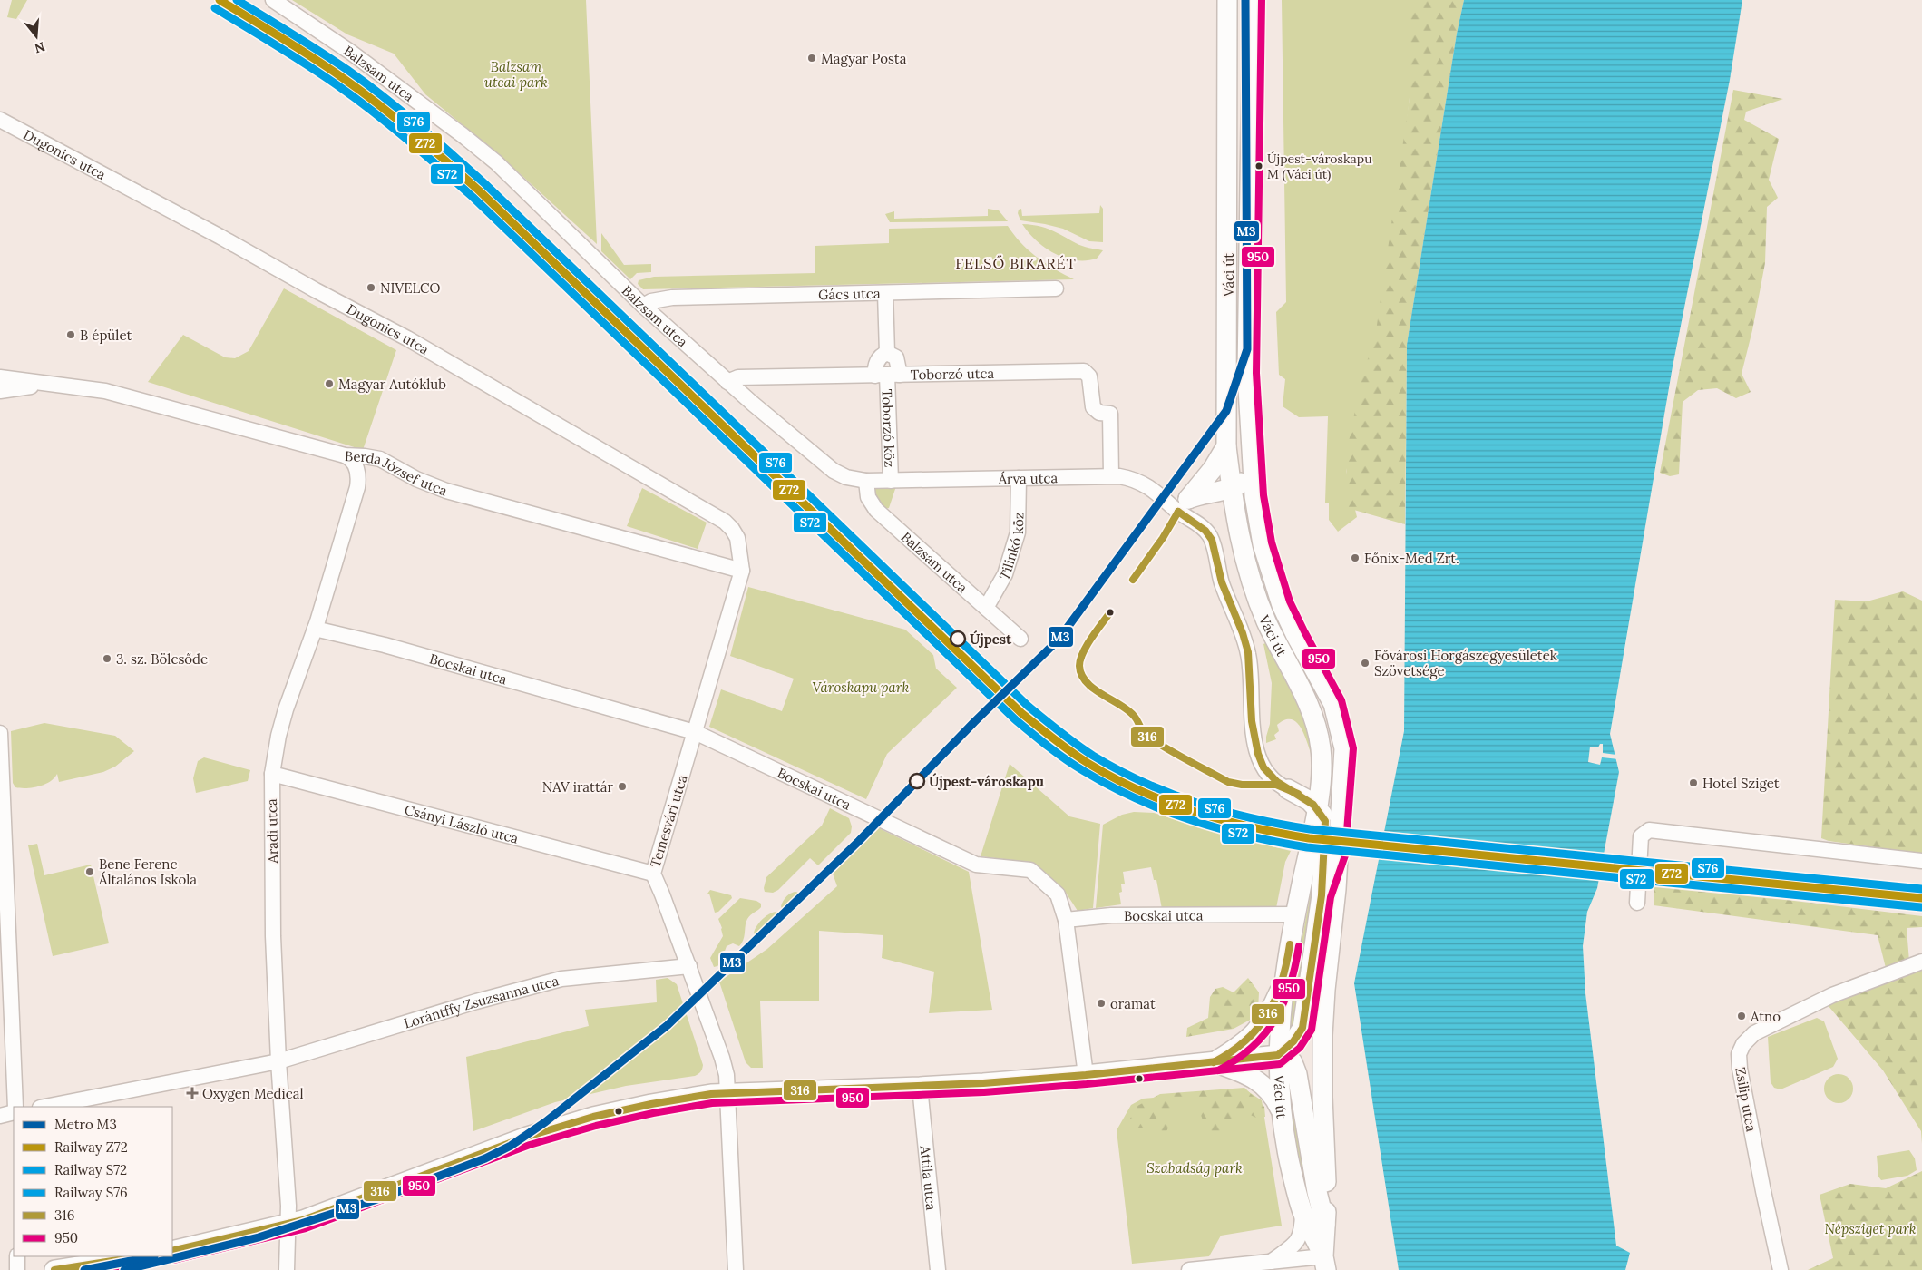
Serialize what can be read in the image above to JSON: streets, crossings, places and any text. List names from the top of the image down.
{
  "streets": {
    "main road": ["Váci út"],
    "street": [
      "Balzsam utca",
      "Dugonics utca",
      "Gács utca",
      "Toborzó utca",
      "Toborzó köz",
      "Berda József utca",
      "Árva utca",
      "Tilinkó köz",
      "Bocskai utca",
      "Temesvári utca",
      "Csányi László utca",
      "Aradi utca",
      "Lorántffy Zsuzsanna utca",
      "Zsilip utca",
      "Attila utca"
    ]
  },
  "crossings": [
    ["Balzsam utca", "Gács utca"],
    ["Balzsam utca", "Toborzó utca"],
    ["Balzsam utca", "Árva utca"],
    ["Balzsam utca", "Tilinkó köz"],
    ["Dugonics utca", "Berda József utca"],
    ["Dugonics utca", "Temesvári utca"],
    ["Váci út", "Bocskai utca"],
    ["Toborzó utca", "Toborzó köz"],
    ["Toborzó utca", "Árva utca"],
    ["Toborzó köz", "Árva utca"],
    ["Berda József utca", "Temesvári utca"],
    ["Berda József utca", "Aradi utca"],
    ["Árva utca", "Tilinkó köz"],
    ["Bocskai utca", "Temesvári utca"],
    ["Bocskai utca", "Aradi utca"],
    ["Temesvári utca", "Csányi László utca"],
    ["Temesvári utca", "Lorántffy Zsuzsanna utca"],
    ["Csányi László utca", "Aradi utca"],
    ["Aradi utca", "Lorántffy Zsuzsanna utca"]
  ],
  "districts": ["FELSŐ BIKARÉT"],
  "parks": [
    "Balzsam utcai park",
    "Városkapu park",
    "Szabadság park",
    "Népsziget park"
  ],
  "places": {
    "other": [
      "Magyar Posta",
      "Újpest-városkapu M (Váci út)",
      "NIVELCO",
      "B épület",
      "Magyar Autóklub",
      "Főnix-Med Zrt.",
      "Újpest",
      "3. sz. Bölcsőde",
      "Fővárosi Horgászegyesületek Szövetsége",
      "Újpest-városkapu",
      "Hotel Sziget",
      "NAV irattár",
      "Bene Ferenc Általános Iskola",
      "oramat",
      "Atno"
    ],
    "health": ["Oxygen Medical"]
  },
  "lines": [
    "metro line M3",
    "rail line Z72",
    "rail line S76",
    "transit line 950",
    "rail line S72",
    "transit line 316"
  ],
  "legend": [
    "Metro M3",
    "Railway Z72",
    "Railway S72",
    "Railway S76",
    "316",
    "950"
  ],
  "north": "bottom"
}
